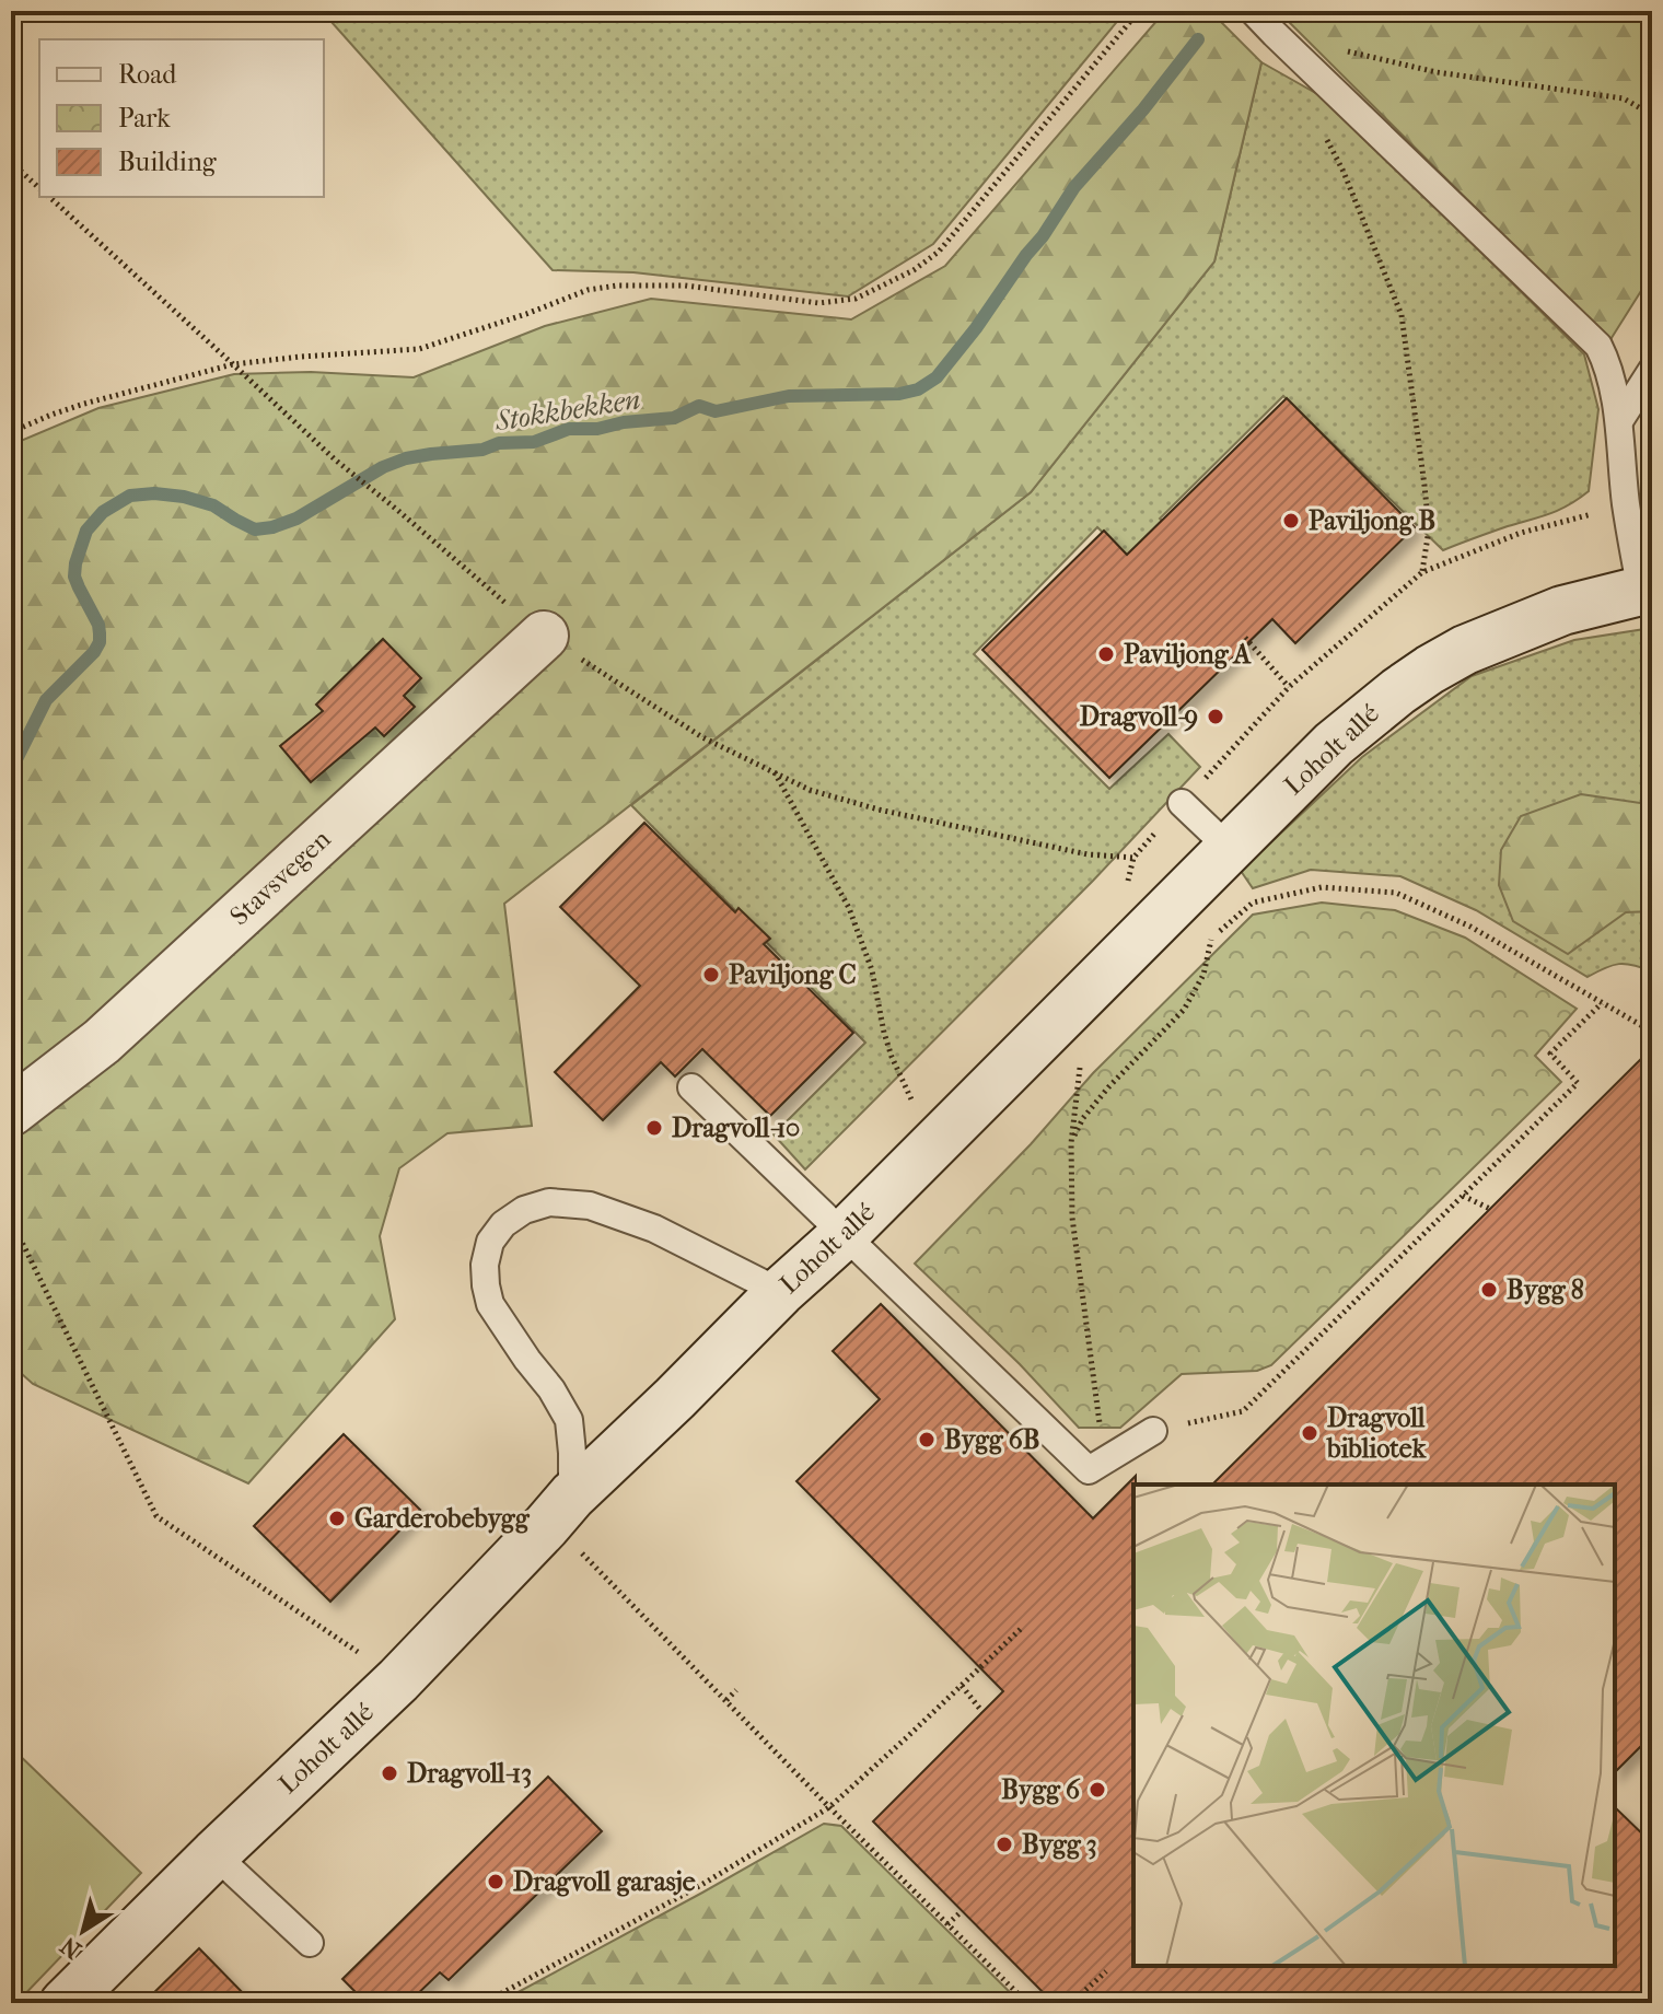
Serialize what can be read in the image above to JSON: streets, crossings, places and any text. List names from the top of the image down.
{
  "streets": {
    "street": ["Loholt allé", "Stavsvegen"]
  },
  "water": ["Stokkbekken"],
  "places": [
    "Paviljong B",
    "Paviljong A",
    "Dragvoll-9",
    "Paviljong C",
    "Dragvoll-10",
    "Bygg 8",
    "Dragvoll bibliotek",
    "Bygg 6B",
    "Garderobebygg",
    "Dragvoll-13",
    "Bygg 6",
    "Bygg 3",
    "Dragvoll garasje"
  ],
  "legend": ["Road", "Park", "Building"],
  "north": "bottom left"
}
